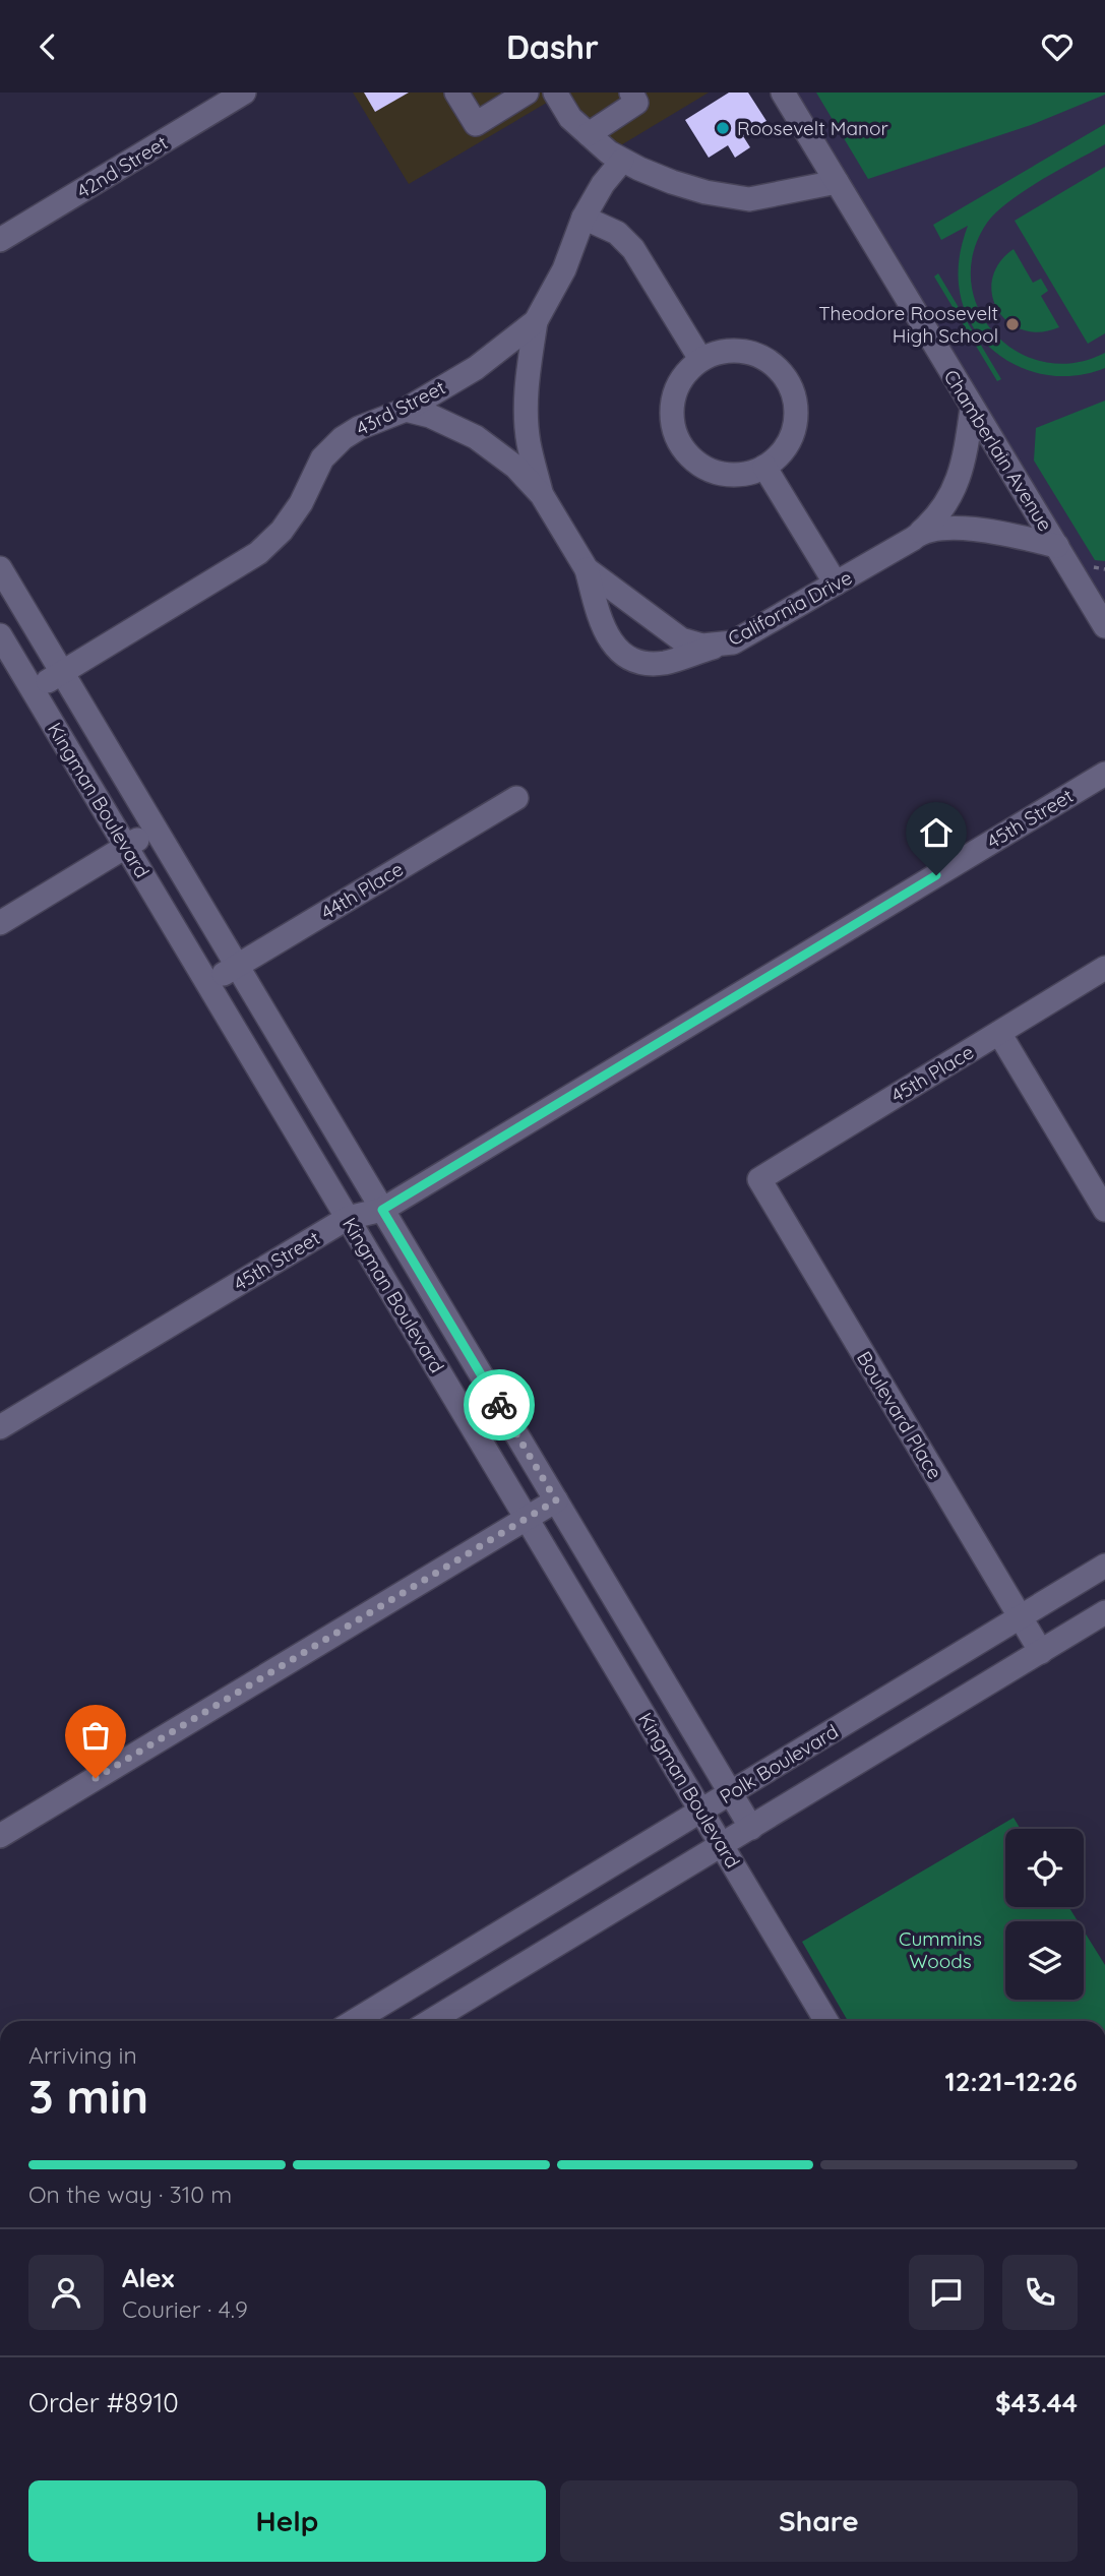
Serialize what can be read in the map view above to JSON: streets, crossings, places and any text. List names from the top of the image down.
{
  "streets": {
    "street": [
      "42nd Street",
      "43rd Street",
      "Chamberlain Avenue",
      "California Drive",
      "Kingman Boulevard",
      "45th Street",
      "44th Place",
      "45th Place",
      "Boulevard Place",
      "Polk Boulevard"
    ]
  },
  "crossings": [
    ["43rd Street", "California Drive"],
    ["43rd Street", "Kingman Boulevard"],
    ["Chamberlain Avenue", "California Drive"],
    ["Kingman Boulevard", "45th Street"],
    ["Kingman Boulevard", "44th Place"],
    ["Kingman Boulevard", "Polk Boulevard"],
    ["45th Place", "Boulevard Place"],
    ["Boulevard Place", "Polk Boulevard"]
  ],
  "parks": ["Cummins Woods"],
  "places": ["Roosevelt Manor", "Theodore Roosevelt High School"],
  "page": {
    "header": "Dashr",
    "heading": ["3 min", "Arriving in", "12:21–12:26"],
    "panel": [
      "Alex",
      "Courier · 4.9",
      "Order #8910",
      "$43.44"
    ],
    "bar": "On the way · 310 m",
    "buttons": ["Help", "Share"]
  }
}
